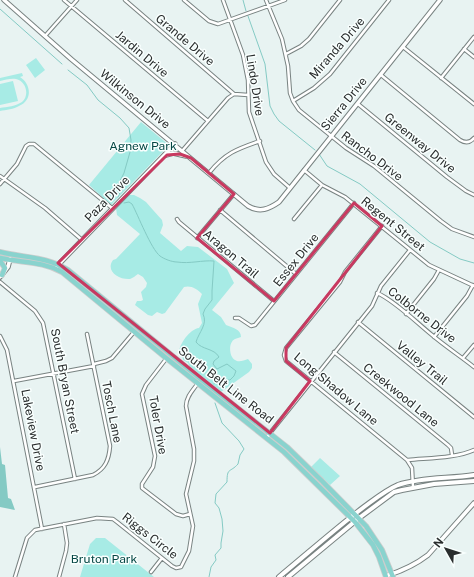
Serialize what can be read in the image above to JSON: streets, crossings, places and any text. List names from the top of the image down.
{
  "streets": {
    "main road": ["South Belt Line Road"],
    "street": [
      "Grande Drive",
      "Miranda Drive",
      "Jardin Drive",
      "Lindo Drive",
      "Wilkinson Drive",
      "Sierra Drive",
      "Greenway Drive",
      "Rancho Drive",
      "Paza Drive",
      "Regent Street",
      "Aragon Trail",
      "Essex Drive",
      "Colborne Drive",
      "Valley Trail",
      "South Bryan Street",
      "Long Shadow Lane",
      "Creekwood Lane",
      "Tosch Lane",
      "Toler Drive",
      "Lakeview Drive",
      "Riggs Circle"
    ]
  },
  "crossings": [
    ["Miranda Drive", "Rancho Drive"],
    ["Lindo Drive", "Sierra Drive"],
    ["Wilkinson Drive", "Sierra Drive"],
    ["Wilkinson Drive", "Paza Drive"],
    ["Sierra Drive", "Greenway Drive"],
    ["Sierra Drive", "Rancho Drive"],
    ["Sierra Drive", "Regent Street"],
    ["Paza Drive", "South Belt Line Road"],
    ["Regent Street", "Essex Drive"],
    ["Regent Street", "Long Shadow Lane"],
    ["Aragon Trail", "Essex Drive"],
    ["South Bryan Street", "Tosch Lane"],
    ["South Belt Line Road", "Toler Drive"],
    ["South Belt Line Road", "Riggs Circle"],
    ["Tosch Lane", "Lakeview Drive"],
    ["Toler Drive", "Riggs Circle"],
    ["Lakeview Drive", "Riggs Circle"]
  ],
  "parks": ["Agnew Park", "Bruton Park"],
  "north": "top left"
}
